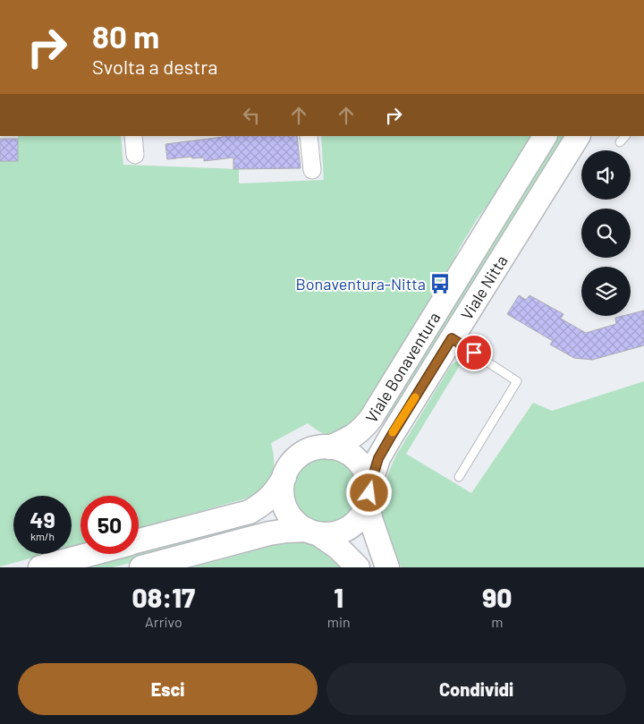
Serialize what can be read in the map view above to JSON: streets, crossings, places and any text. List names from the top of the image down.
{
  "streets": {
    "main road": ["Viale Nitta", "Viale Bonaventura"]
  },
  "crossings": [
    ["Viale Nitta", "Viale Bonaventura"]
  ],
  "places": {
    "bus stop": ["Bonaventura-Nitta"]
  },
  "page": {
    "turn": ["80 m", "Svolta a destra"],
    "speed": "49 km/h",
    "limit": "50",
    "eta": [
      "08:17",
      "Arrivo",
      "1",
      "min",
      "90",
      "m"
    ],
    "buttons": ["Esci", "Condividi"]
  }
}
